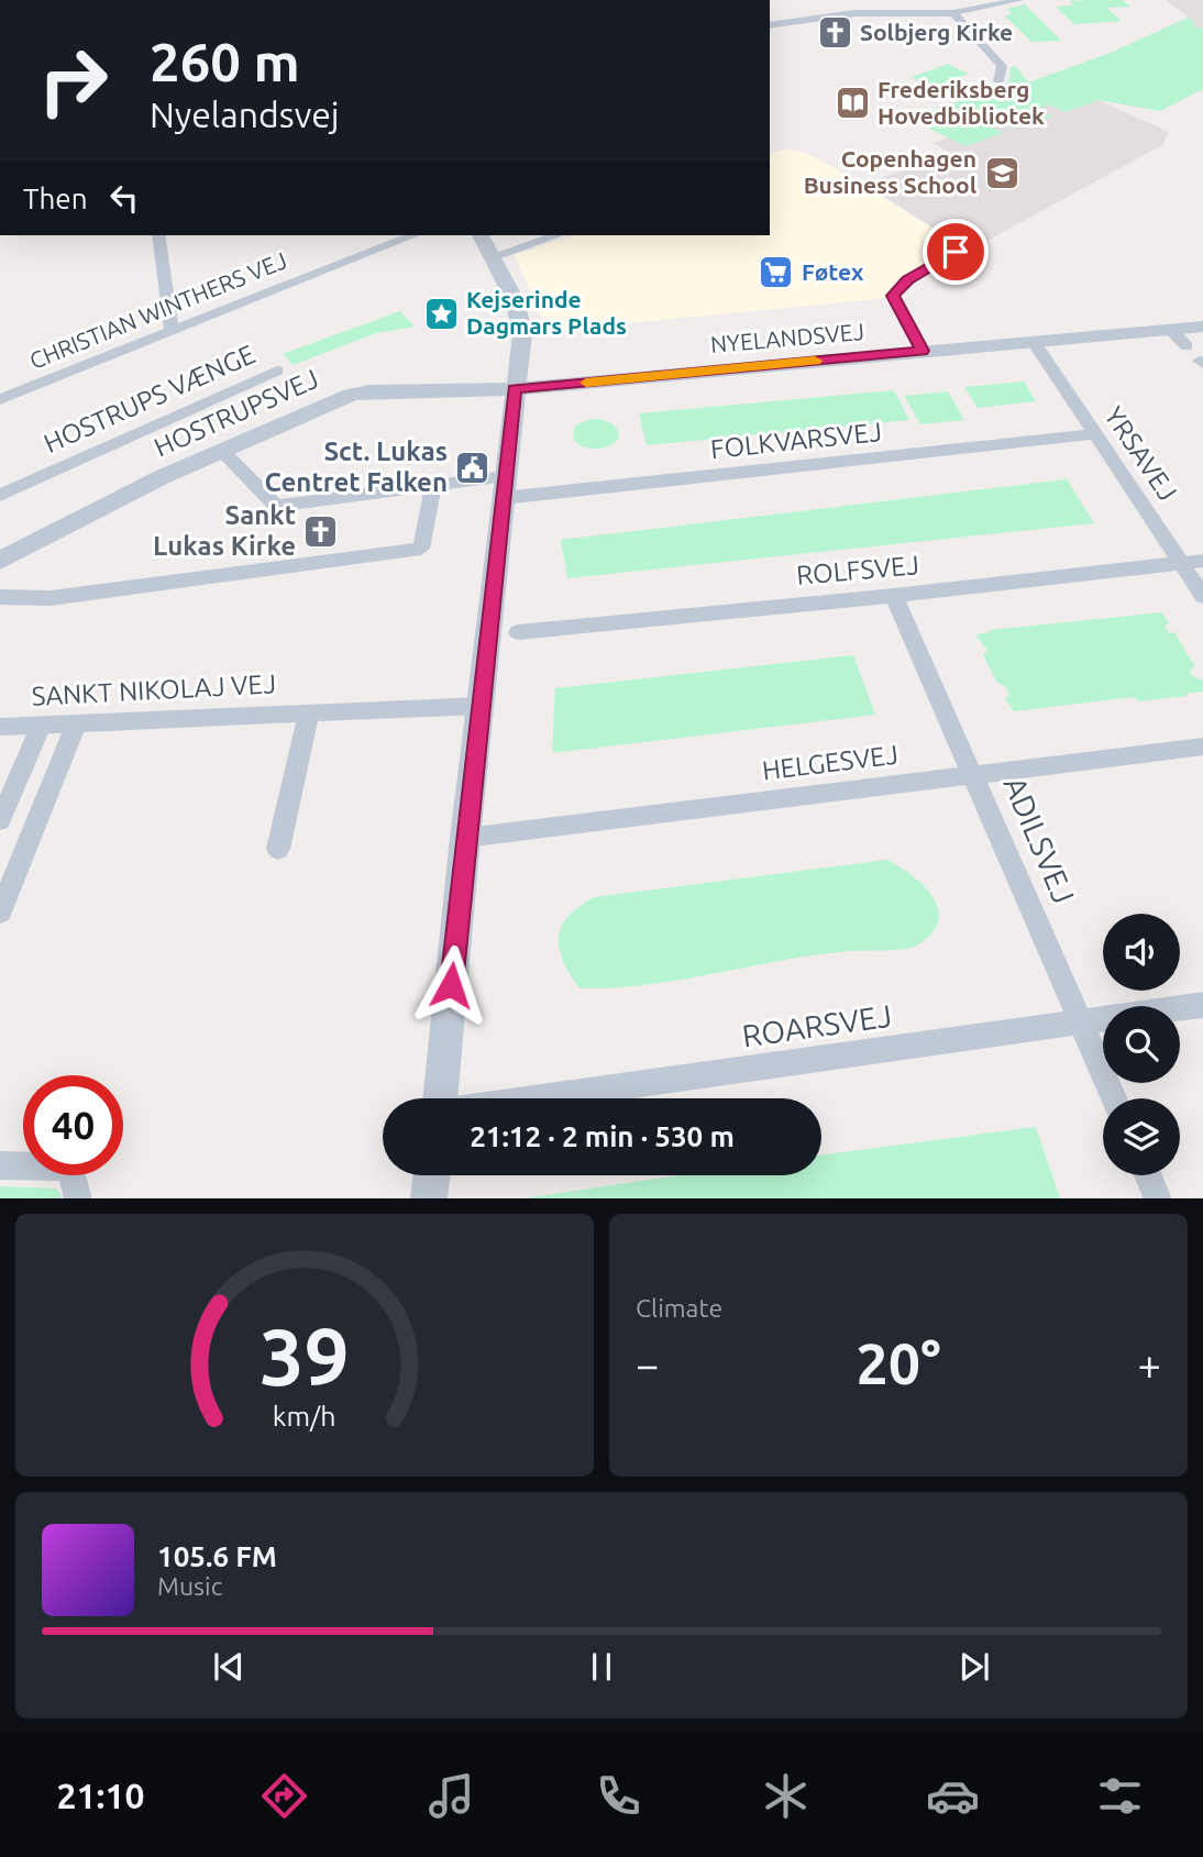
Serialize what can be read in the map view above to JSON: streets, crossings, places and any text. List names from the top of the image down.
{
  "streets": {
    "street": [
      "CHRISTIAN WINTHERS VEJ",
      "NYELANDSVEJ",
      "HOSTRUPS VÆNGE",
      "HOSTRUPSVEJ",
      "FOLKVARSVEJ",
      "YRSAVEJ",
      "ROLFSVEJ",
      "SANKT NIKOLAJ VEJ",
      "HELGESVEJ",
      "ADILSVEJ",
      "ROARSVEJ"
    ]
  },
  "crossings": [
    ["NYELANDSVEJ", "HOSTRUPSVEJ"],
    ["NYELANDSVEJ", "YRSAVEJ"],
    ["HOSTRUPSVEJ", "FOLKVARSVEJ"],
    ["FOLKVARSVEJ", "YRSAVEJ"],
    ["YRSAVEJ", "ROLFSVEJ"],
    ["ROLFSVEJ", "ADILSVEJ"],
    ["HELGESVEJ", "ADILSVEJ"],
    ["ADILSVEJ", "ROARSVEJ"]
  ],
  "places": {
    "church": ["Solbjerg Kirke", "Sankt Lukas Kirke"],
    "library": ["Frederiksberg Hovedbibliotek"],
    "school or university": ["Copenhagen Business School"],
    "supermarket": ["Føtex"],
    "place": ["Kejserinde Dagmars Plads"],
    "public building": ["Sct. Lukas Centret Falken"]
  },
  "page": {
    "turn": ["260 m", "Nyelandsvej"],
    "then": "Then",
    "limit": "40",
    "trip": "21:12 · 2 min · 530 m",
    "tile": "Climate",
    "heat": ["−", "20°", "+"],
    "song": ["105.6 FM", "Music"],
    "tabs": "21:10",
    "gauge": ["39", "km/h"]
  }
}
